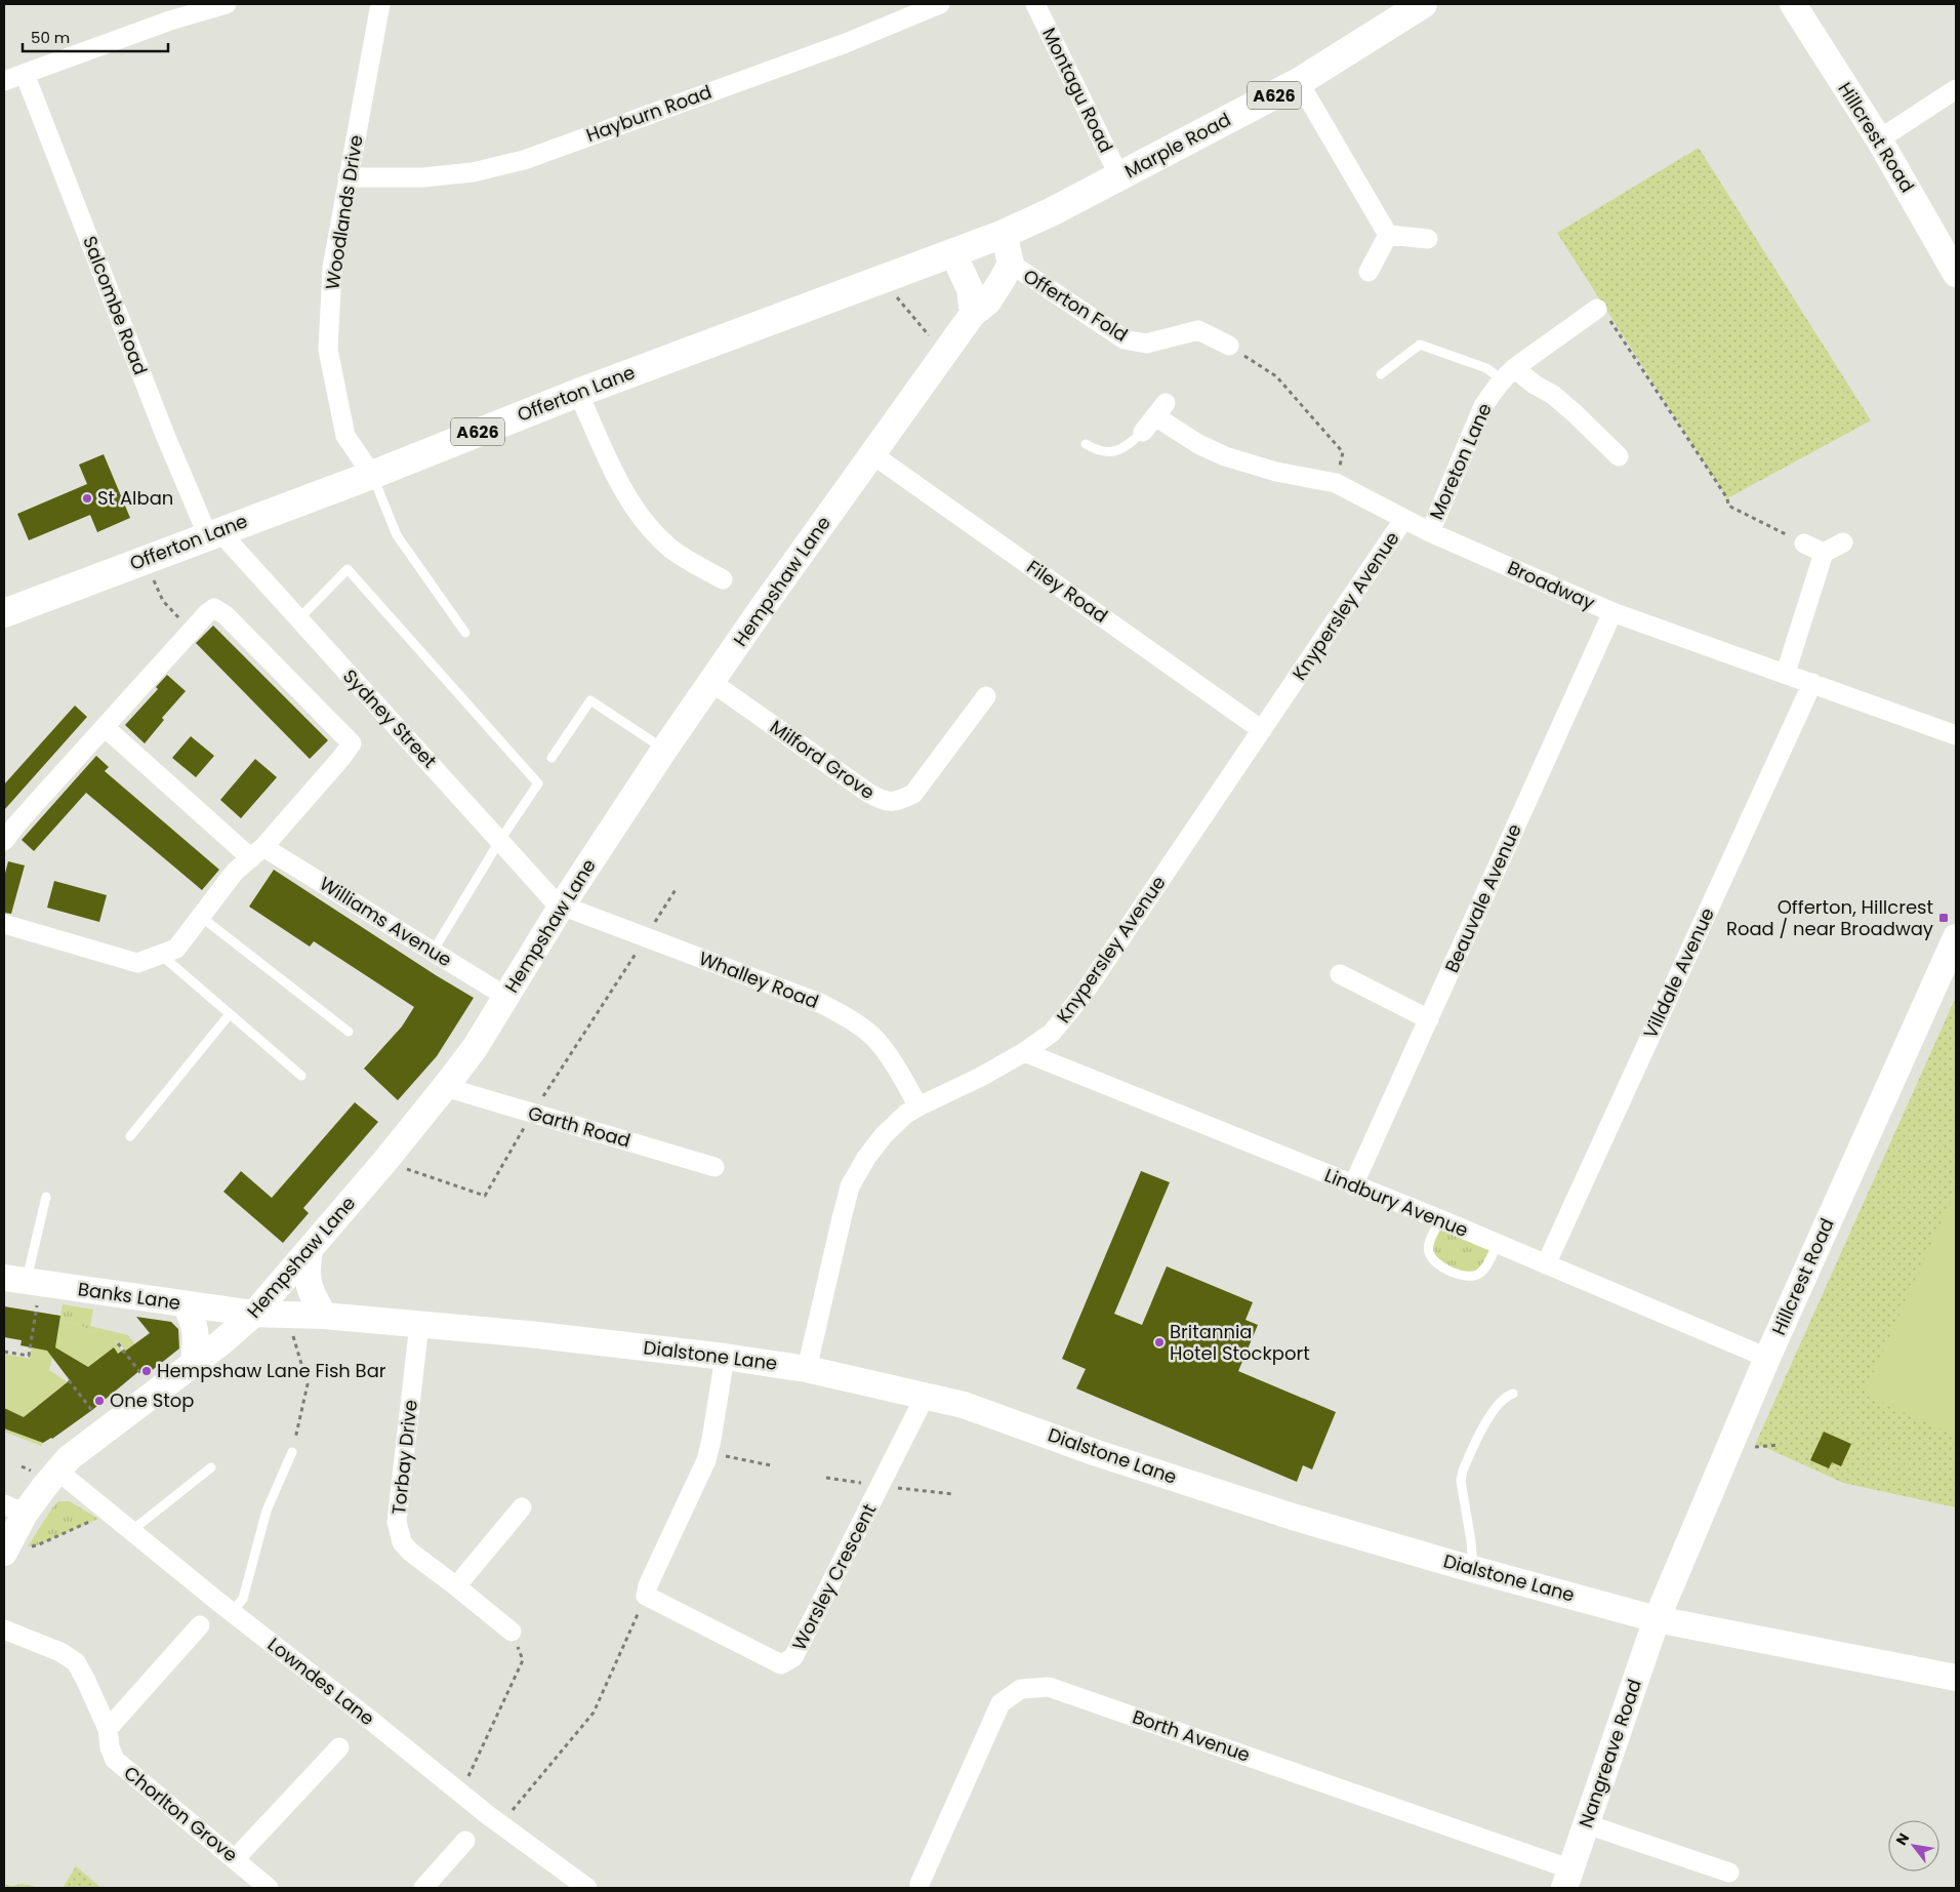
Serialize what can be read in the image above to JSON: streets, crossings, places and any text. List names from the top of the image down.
{
  "streets": {
    "main road": ["A626", "Marple Road", "Offerton Lane"],
    "street": [
      "Montagu Road",
      "Hayburn Road",
      "Hillcrest Road",
      "Woodlands Drive",
      "Salcombe Road",
      "Offerton Fold",
      "Moreton Lane",
      "Hempshaw Lane",
      "Broadway",
      "Filey Road",
      "Knypersley Avenue",
      "Sydney Street",
      "Milford Grove",
      "Beauvale Avenue",
      "Williams Avenue",
      "Villdale Avenue",
      "Whalley Road",
      "Garth Road",
      "Lindbury Avenue",
      "Banks Lane",
      "Dialstone Lane",
      "Torbay Drive",
      "Worsley Crescent",
      "Lowndes Lane",
      "Borth Avenue",
      "Nangreave Road",
      "Chorlton Grove"
    ]
  },
  "crossings": [
    ["Montagu Road", "Marple Road"],
    ["Hayburn Road", "Woodlands Drive"],
    ["Hillcrest Road", "Lindbury Avenue"],
    ["Hillcrest Road", "Dialstone Lane"],
    ["Hillcrest Road", "Nangreave Road"],
    ["Marple Road", "Offerton Lane"],
    ["Woodlands Drive", "Offerton Lane"],
    ["Salcombe Road", "Offerton Lane"],
    ["Salcombe Road", "Sydney Street"],
    ["Offerton Fold", "Hempshaw Lane"],
    ["Offerton Lane", "Sydney Street"],
    ["Moreton Lane", "Broadway"],
    ["Hempshaw Lane", "Filey Road"],
    ["Hempshaw Lane", "Sydney Street"],
    ["Hempshaw Lane", "Milford Grove"],
    ["Hempshaw Lane", "Williams Avenue"],
    ["Hempshaw Lane", "Whalley Road"],
    ["Hempshaw Lane", "Garth Road"],
    ["Hempshaw Lane", "Banks Lane"],
    ["Hempshaw Lane", "Dialstone Lane"],
    ["Hempshaw Lane", "Lowndes Lane"],
    ["Broadway", "Knypersley Avenue"],
    ["Broadway", "Beauvale Avenue"],
    ["Broadway", "Villdale Avenue"],
    ["Filey Road", "Knypersley Avenue"],
    ["Knypersley Avenue", "Whalley Road"],
    ["Knypersley Avenue", "Lindbury Avenue"],
    ["Knypersley Avenue", "Dialstone Lane"],
    ["Sydney Street", "Whalley Road"],
    ["Beauvale Avenue", "Lindbury Avenue"],
    ["Villdale Avenue", "Lindbury Avenue"],
    ["Banks Lane", "Dialstone Lane"],
    ["Dialstone Lane", "Torbay Drive"],
    ["Dialstone Lane", "Worsley Crescent"],
    ["Dialstone Lane", "Nangreave Road"],
    ["Borth Avenue", "Nangreave Road"]
  ],
  "places": {
    "other": [
      "St Alban",
      "Britannia Hotel Stockport",
      "Hempshaw Lane Fish Bar",
      "One Stop"
    ],
    "transit": ["Offerton, Hillcrest Road / near Broadway"]
  },
  "scale_bar": "50 m",
  "north": "top left"
}
